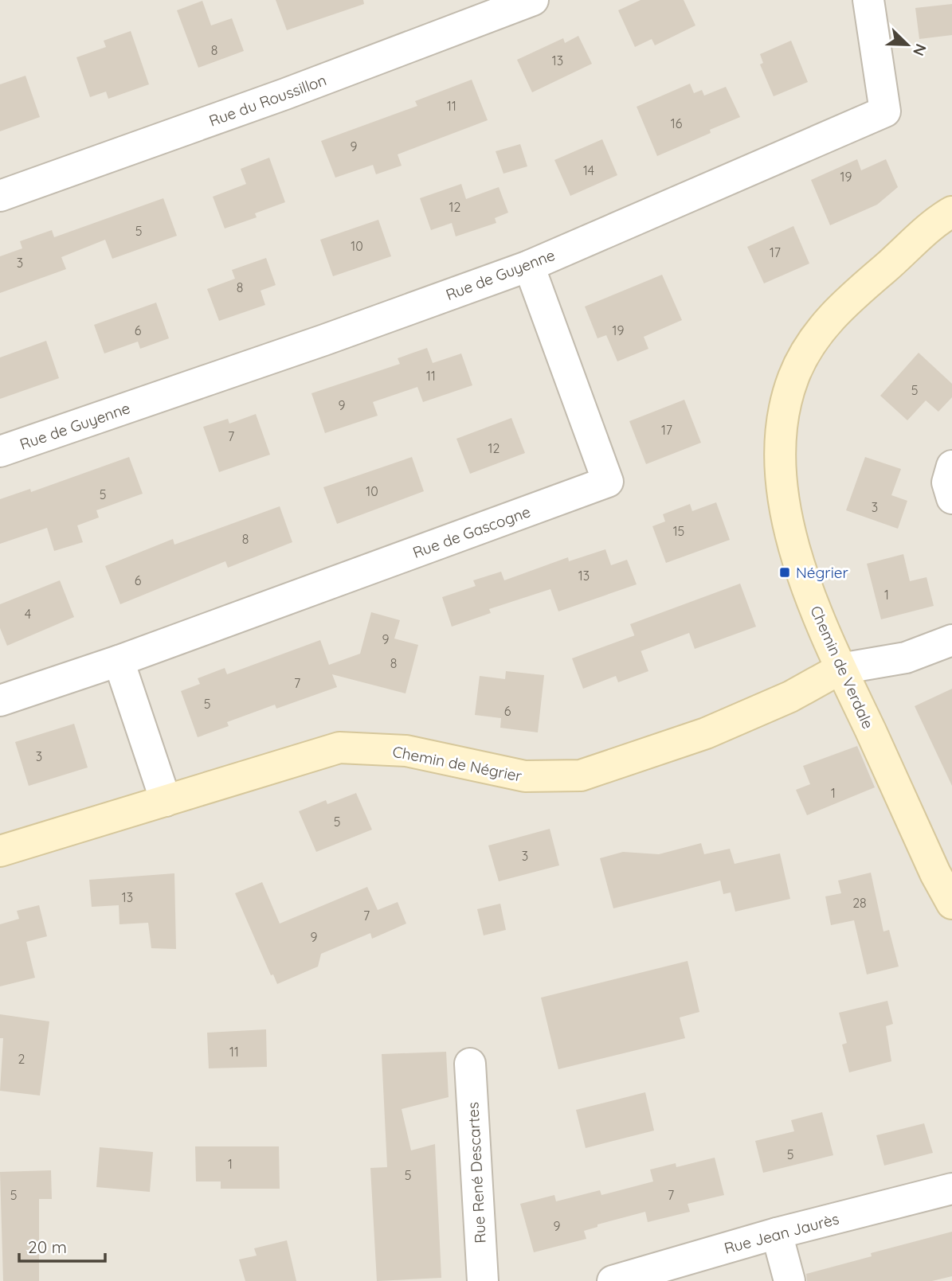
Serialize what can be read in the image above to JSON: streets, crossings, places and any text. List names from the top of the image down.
{
  "streets": {
    "street": [
      "Rue du Roussillon",
      "Rue de Guyenne",
      "Rue de Gascogne",
      "Chemin de Verdale",
      "Chemin de Négrier",
      "Rue René Descartes",
      "Rue Jean Jaurès"
    ]
  },
  "crossings": [
    ["Rue de Guyenne", "Rue de Gascogne"],
    ["Chemin de Verdale", "Chemin de Négrier"]
  ],
  "places": {
    "transit": ["Négrier"]
  },
  "house_numbers": [
    "8",
    "13",
    "11",
    "16",
    "9",
    "14",
    "19",
    "12",
    "5",
    "10",
    "17",
    "3",
    "8",
    "6",
    "19",
    "11",
    "5",
    "9",
    "17",
    "7",
    "12",
    "10",
    "5",
    "3",
    "15",
    "8",
    "13",
    "6",
    "1",
    "4",
    "9",
    "8",
    "7",
    "5",
    "6",
    "3",
    "1",
    "5",
    "3",
    "13",
    "28",
    "7",
    "9",
    "11",
    "2",
    "5",
    "1",
    "5",
    "5",
    "7",
    "9"
  ],
  "scale_bar": "20 m",
  "north": "bottom right"
}
